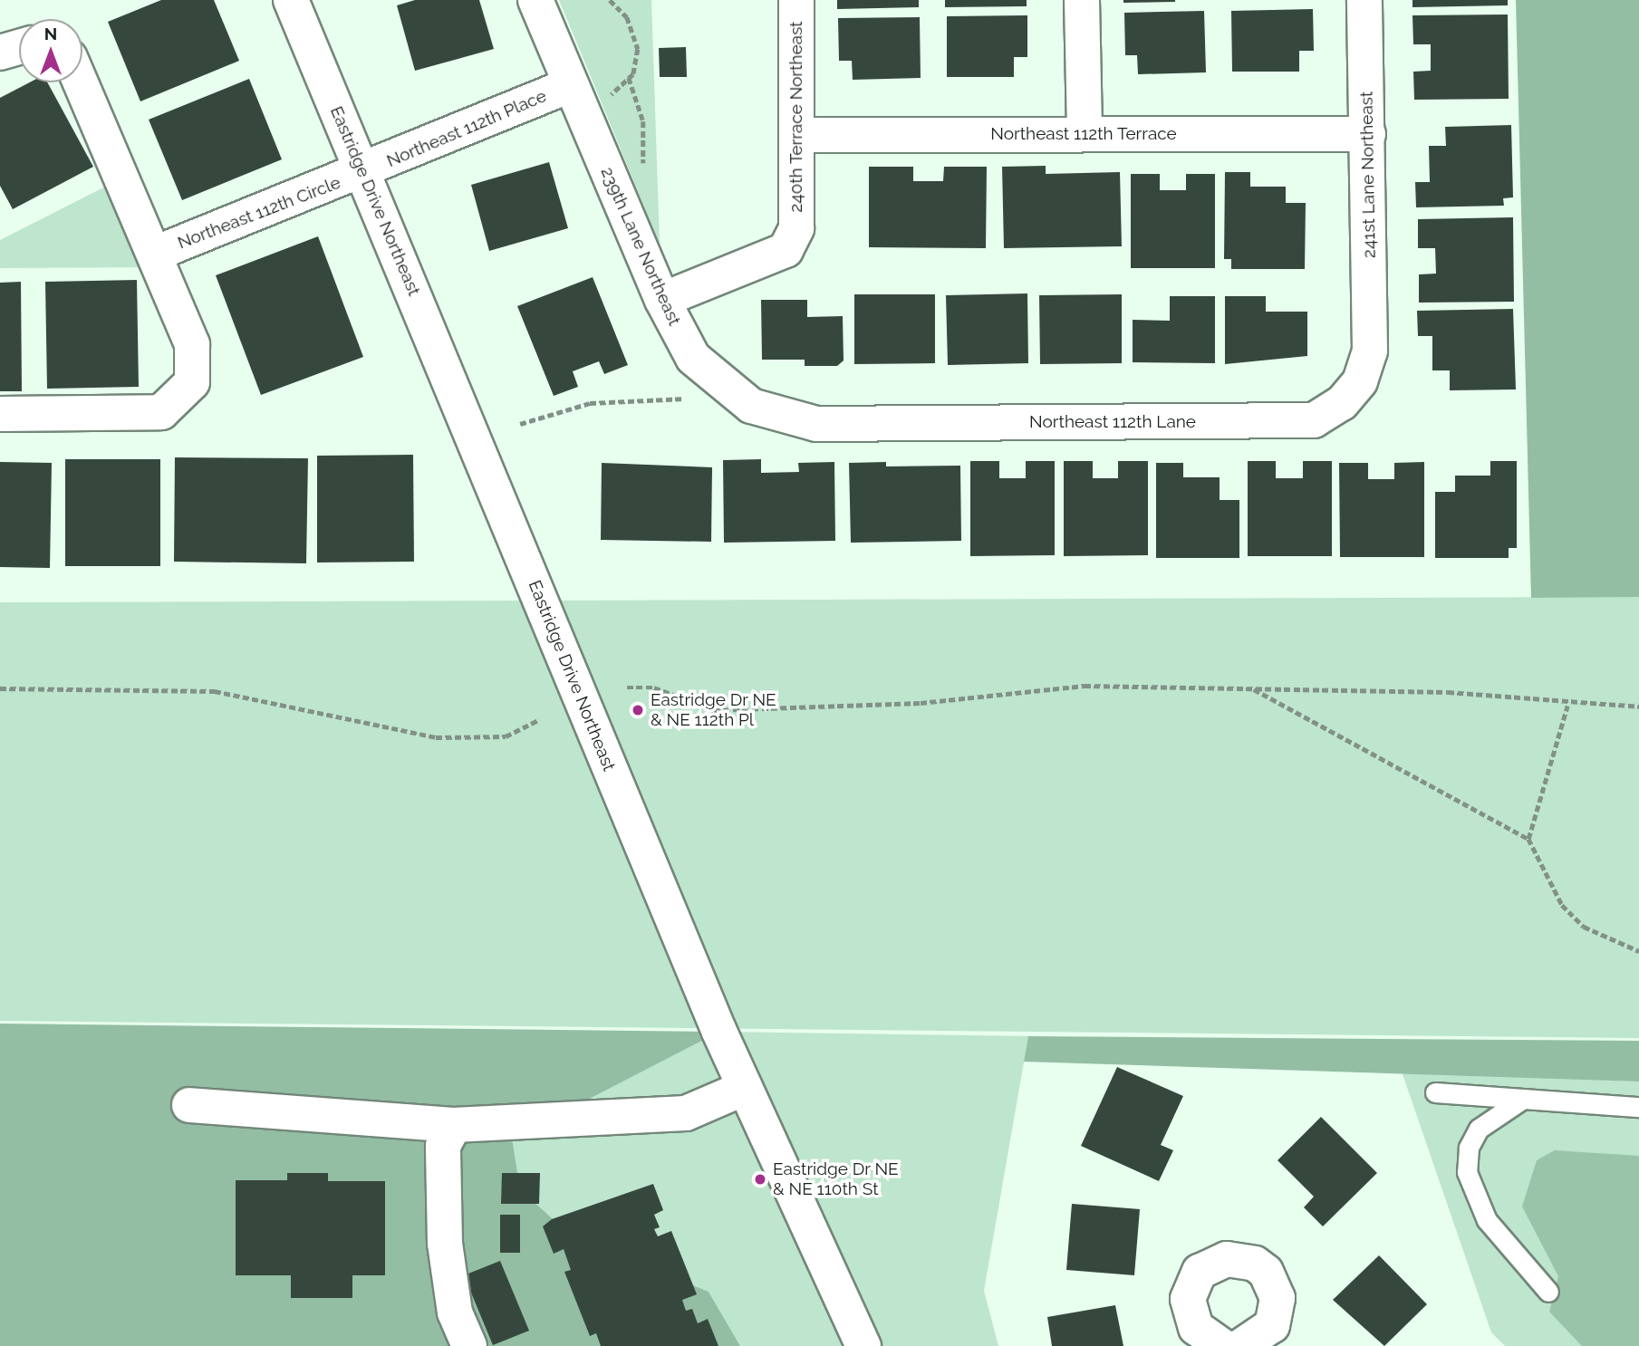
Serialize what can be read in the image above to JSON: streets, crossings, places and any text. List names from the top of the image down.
{
  "streets": {
    "street": [
      "240th Terrace Northeast",
      "Northeast 112th Place",
      "Northeast 112th Terrace",
      "241st Lane Northeast",
      "Eastridge Drive Northeast",
      "Northeast 112th Circle",
      "239th Lane Northeast",
      "Northeast 112th Lane"
    ]
  },
  "crossings": [
    ["240th Terrace Northeast", "Northeast 112th Terrace"],
    ["240th Terrace Northeast", "239th Lane Northeast"],
    ["Northeast 112th Place", "Eastridge Drive Northeast"],
    ["Northeast 112th Place", "Northeast 112th Circle"],
    ["Northeast 112th Place", "239th Lane Northeast"],
    ["Northeast 112th Terrace", "241st Lane Northeast"],
    ["241st Lane Northeast", "Northeast 112th Lane"],
    ["Eastridge Drive Northeast", "Northeast 112th Circle"],
    ["239th Lane Northeast", "Northeast 112th Lane"]
  ],
  "places": ["Eastridge Dr NE & NE 112th Pl", "Eastridge Dr NE & NE 110th St"],
  "north": "top"
}
